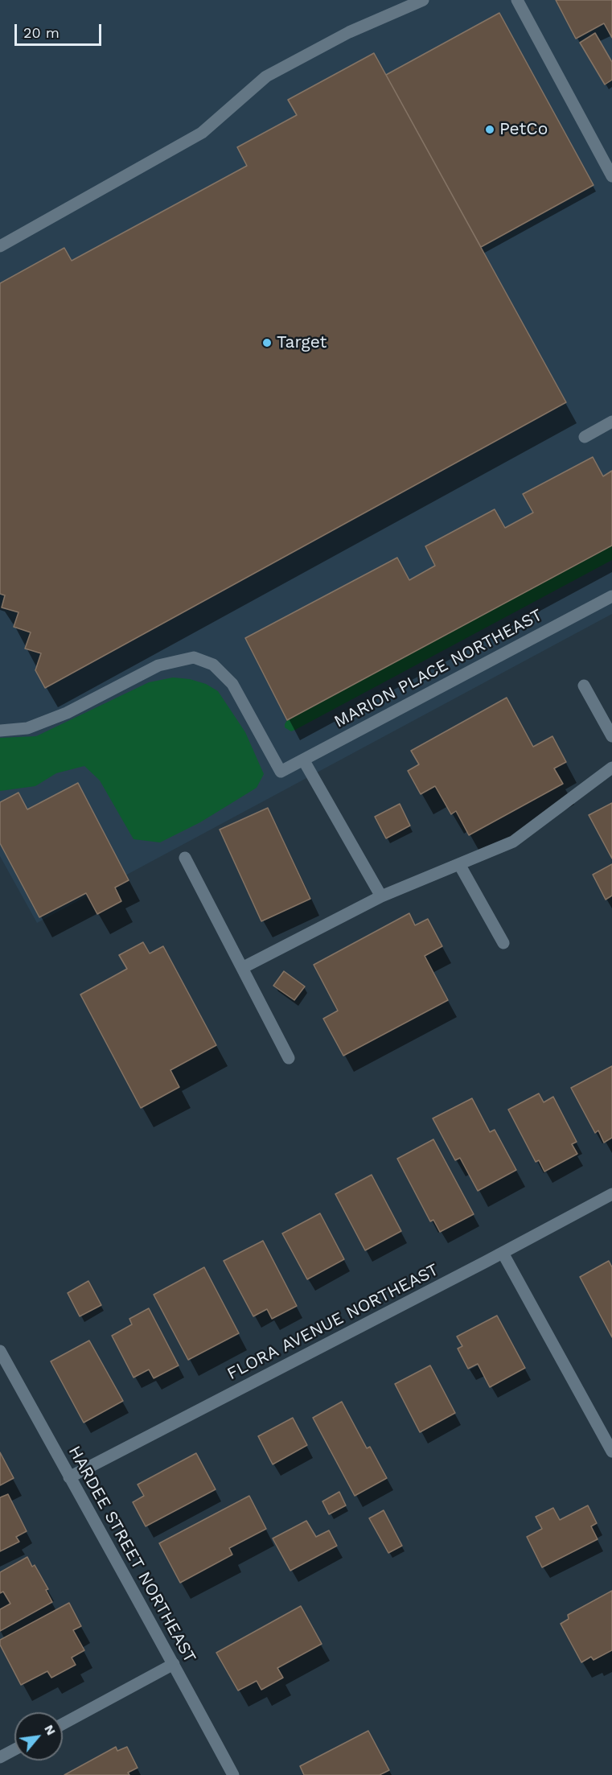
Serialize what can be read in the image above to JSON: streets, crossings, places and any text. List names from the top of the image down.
{
  "streets": {
    "street": ["MARION PLACE NORTHEAST", "FLORA AVENUE NORTHEAST", "HARDEE STREET NORTHEAST"]
  },
  "crossings": [
    ["FLORA AVENUE NORTHEAST", "HARDEE STREET NORTHEAST"]
  ],
  "places": ["PetCo", "Target"],
  "scale_bar": "20 m",
  "north": "top right"
}
